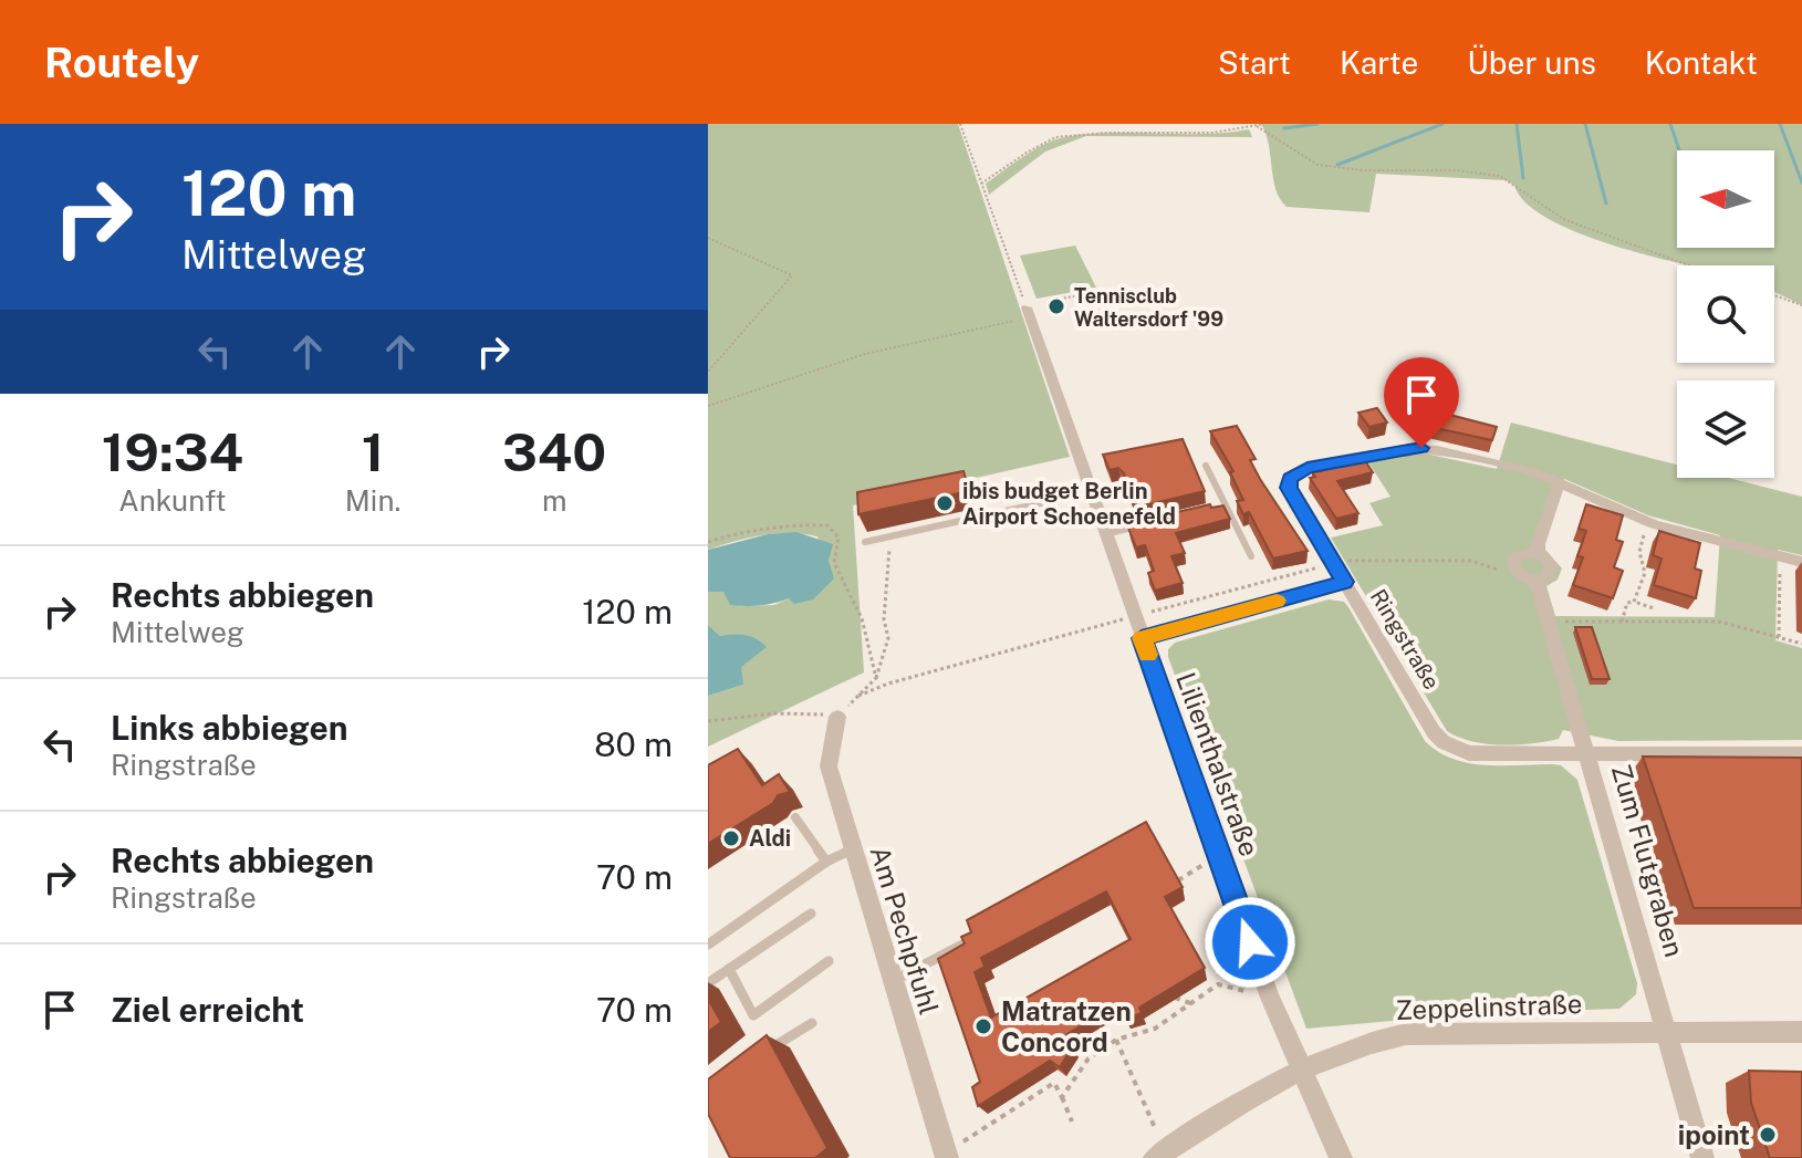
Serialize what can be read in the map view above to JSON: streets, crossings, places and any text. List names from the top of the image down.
{
  "streets": {
    "street": [
      "Ringstraße",
      "Lilienthalstraße",
      "Zum Flutgraben",
      "Am Pechpfuhl",
      "Zeppelinstraße"
    ]
  },
  "crossings": [
    ["Ringstraße", "Zum Flutgraben"],
    ["Lilienthalstraße", "Zeppelinstraße"],
    ["Zum Flutgraben", "Zeppelinstraße"]
  ],
  "places": [
    "Tennisclub Waltersdorf '99",
    "ibis budget Berlin Airport Schoenefeld",
    "Aldi",
    "Matratzen Concord",
    "ipoint"
  ],
  "north": "left",
  "page": {
    "header": "Routely",
    "nav": [
      "Start",
      "Karte",
      "Über uns",
      "Kontakt"
    ],
    "turn": ["120 m", "Mittelweg"],
    "eta": [
      "19:34",
      "Ankunft",
      "1",
      "Min.",
      "340",
      "m"
    ],
    "list": [
      {
        "name": "Rechts abbiegen",
        "note": "Mittelweg",
        "value": "120 m"
      },
      {
        "name": "Links abbiegen",
        "note": "Ringstraße",
        "value": "80 m"
      },
      {
        "name": "Rechts abbiegen",
        "note": "Ringstraße",
        "value": "70 m"
      },
      {
        "name": "Ziel erreicht",
        "value": "70 m"
      }
    ]
  }
}
